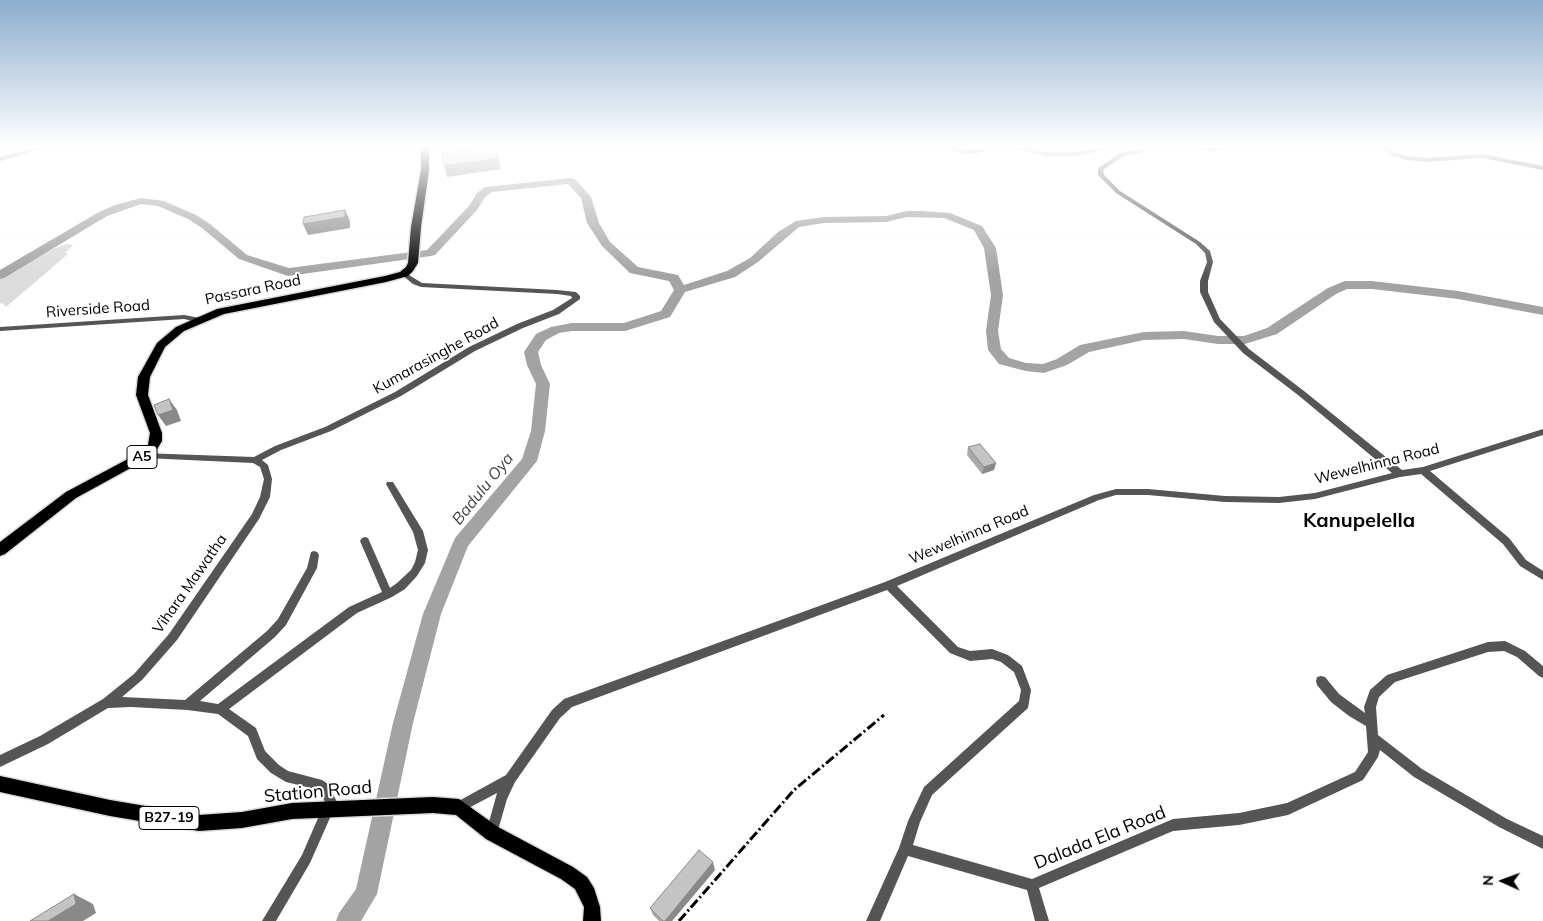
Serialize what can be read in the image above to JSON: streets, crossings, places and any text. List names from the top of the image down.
{
  "streets": {
    "highway": ["Passara Road", "A5"],
    "main road": ["Station Road", "B27-19"],
    "street": [
      "Riverside Road",
      "Kumarasinghe Road",
      "Wewelhinna Road",
      "Vihara Mawatha",
      "Dalada Ela Road"
    ]
  },
  "crossings": [
    ["Passara Road", "Riverside Road"],
    ["Passara Road", "Kumarasinghe Road"],
    ["Passara Road", "A5"],
    ["Kumarasinghe Road", "Vihara Mawatha"],
    ["Wewelhinna Road", "Station Road"]
  ],
  "districts": ["Kanupelella"],
  "water": ["Badulu Oya"],
  "north": "left"
}
